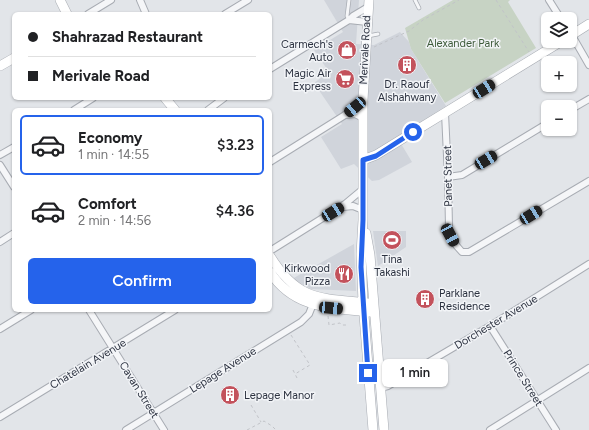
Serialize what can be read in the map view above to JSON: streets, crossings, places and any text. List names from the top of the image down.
{
  "streets": {
    "main road": ["Merivale Road"],
    "street": [
      "Panet Street",
      "Dorchester Avenue",
      "Chatelain Avenue",
      "Lepage Avenue",
      "Prince Street",
      "Cavan Street"
    ]
  },
  "crossings": [
    ["Merivale Road", "Dorchester Avenue"],
    ["Dorchester Avenue", "Prince Street"],
    ["Chatelain Avenue", "Cavan Street"],
    ["Lepage Avenue", "Cavan Street"]
  ],
  "parks": ["Alexander Park"],
  "places": {
    "shop": ["Carmech's Auto"],
    "building": ["Dr. Raouf Alshahwany", "Parklane Residence", "Lepage Manor"],
    "supermarket": ["Magic Air Express"],
    "sports": ["Tina Takashi"],
    "restaurant": ["Kirkwood Pizza"]
  },
  "page": {
    "map_buttons": ["+", "−"],
    "banner": ["Shahrazad Restaurant", "Merivale Road"],
    "list": [
      {
        "name": "Economy",
        "note": "1 min · 14:55",
        "value": "$3.23"
      },
      {
        "name": "Comfort",
        "note": "2 min · 14:56",
        "value": "$4.36"
      }
    ],
    "buttons": "Confirm",
    "bubble": "1 min"
  }
}
